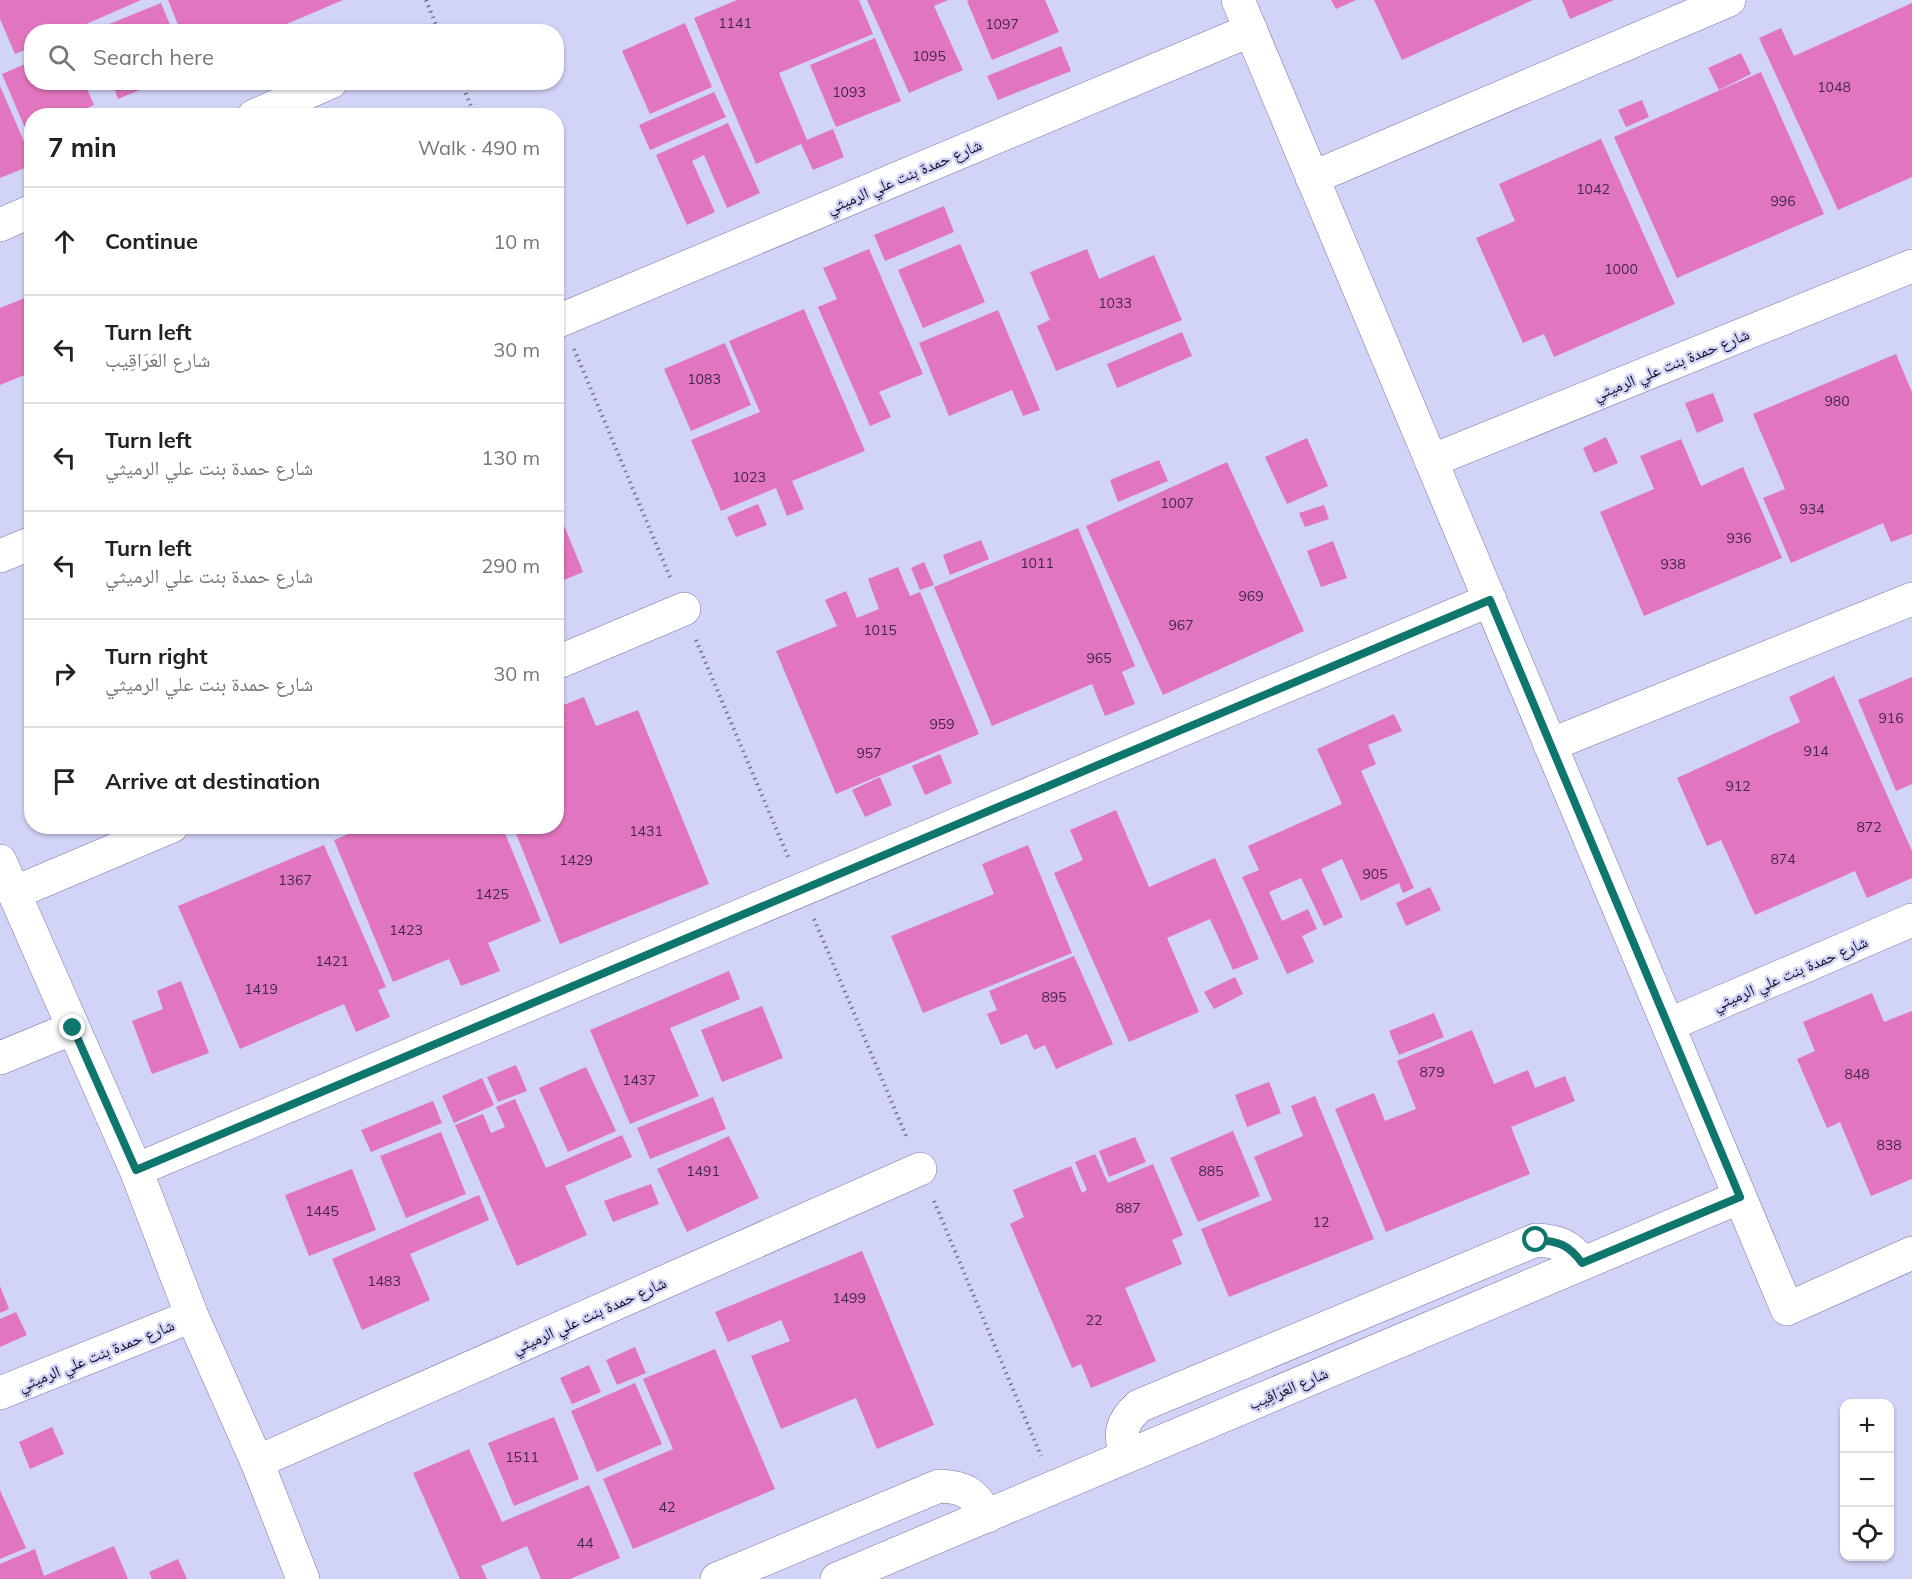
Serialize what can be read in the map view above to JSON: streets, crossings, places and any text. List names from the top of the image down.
{
  "streets": {
    "street": ["شارع حمدة بنت علي الرميثي", "شارع العَرَاقِيب"]
  },
  "house_numbers": [
    "1141",
    "1097",
    "1095",
    "1048",
    "1093",
    "1042",
    "996",
    "1000",
    "1033",
    "1083",
    "980",
    "1023",
    "1007",
    "934",
    "936",
    "1011",
    "938",
    "969",
    "967",
    "1015",
    "965",
    "916",
    "959",
    "914",
    "957",
    "912",
    "872",
    "1431",
    "874",
    "1429",
    "905",
    "1367",
    "1425",
    "1423",
    "1421",
    "1419",
    "895",
    "879",
    "848",
    "1437",
    "838",
    "1491",
    "885",
    "887",
    "1445",
    "12",
    "1483",
    "1499",
    "22",
    "1511",
    "42",
    "44"
  ],
  "page": {
    "search": "Search here",
    "heading": ["7 min", "Walk · 490 m"],
    "list": [
      ["Continue", "10 m"],
      ["Turn left", "شارع العَرَاقِيب", "30 m"],
      ["Turn left", "شارع حمدة بنت علي الرميثي", "130 m"],
      ["Turn left", "شارع حمدة بنت علي الرميثي", "290 m"],
      ["Turn right", "شارع حمدة بنت علي الرميثي", "30 m"],
      "Arrive at destination"
    ],
    "map_buttons": ["+", "−"]
  }
}
